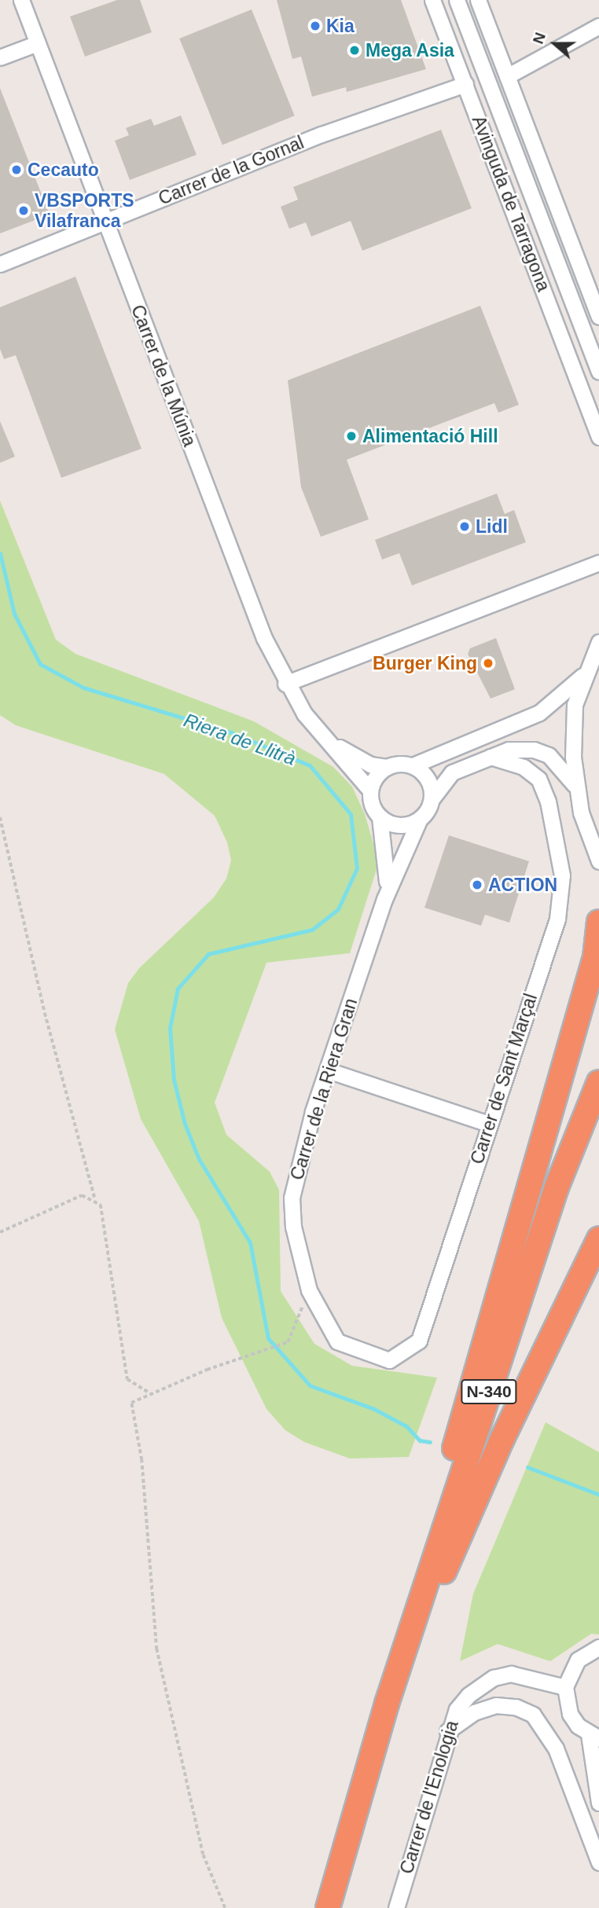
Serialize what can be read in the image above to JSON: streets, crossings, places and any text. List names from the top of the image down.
{
  "streets": {
    "highway": ["N-340"],
    "street": [
      "Carrer de la Gornal",
      "Avinguda de Tarragona",
      "Carrer de la Múnia",
      "Carrer de Sant Marçal",
      "Carrer de la Riera Gran",
      "Carrer de l'Enologia"
    ]
  },
  "crossings": [
    ["Carrer de la Gornal", "Avinguda de Tarragona"],
    ["Carrer de la Gornal", "Carrer de la Múnia"],
    ["Carrer de la Múnia", "Carrer de la Riera Gran"],
    ["Carrer de Sant Marçal", "Carrer de la Riera Gran"]
  ],
  "water": ["Riera de Llitrà"],
  "places": [
    "Kia",
    "Mega Asia",
    "Cecauto",
    "VBSPORTS Vilafranca",
    "Alimentació Hill",
    "Lidl",
    "Burger King",
    "ACTION"
  ],
  "north": "left"
}
